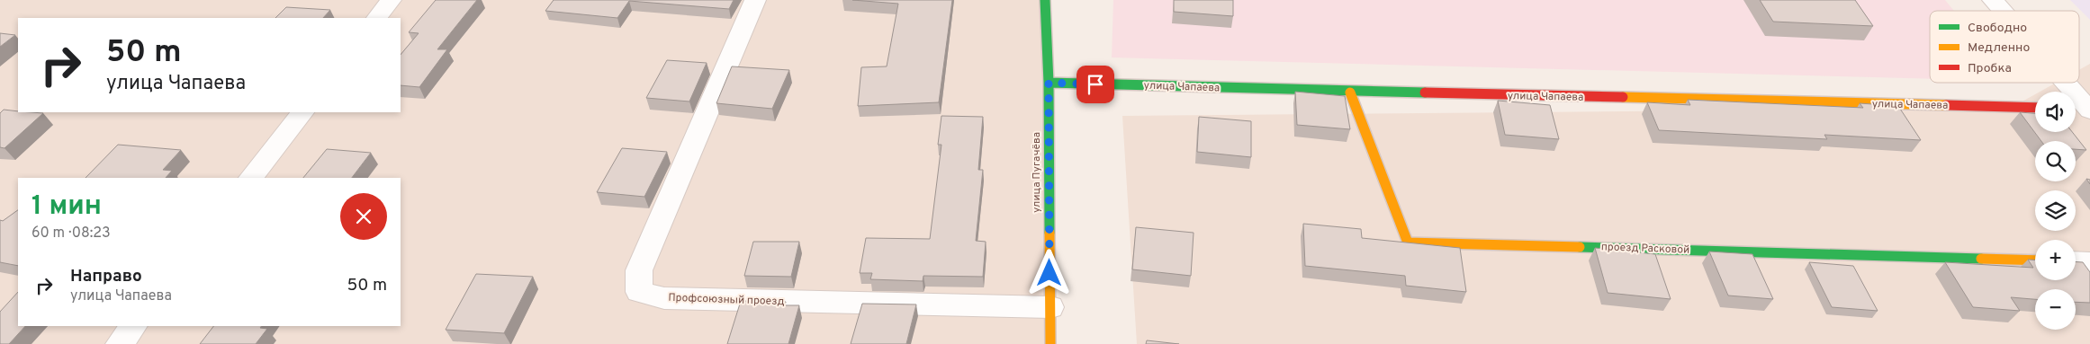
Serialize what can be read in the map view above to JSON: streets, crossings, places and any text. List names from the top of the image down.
{
  "streets": {
    "street": [
      "улица Чапаева",
      "улица Пугачёва",
      "проезд Расковой",
      "Профсоюзный проезд"
    ]
  },
  "crossings": [
    ["улица Чапаева", "улица Пугачёва"],
    ["улица Чапаева", "проезд Расковой"],
    ["улица Пугачёва", "Профсоюзный проезд"]
  ],
  "legend": ["Свободно", "Медленно", "Пробка"],
  "page": {
    "turn": ["50 m", "улица Чапаева"],
    "map_buttons": ["+", "−"],
    "heading": ["1 мин", "60 m · 08:23"],
    "list": [
      {
        "name": "Направо",
        "note": "улица Чапаева",
        "value": "50 m"
      }
    ]
  }
}
